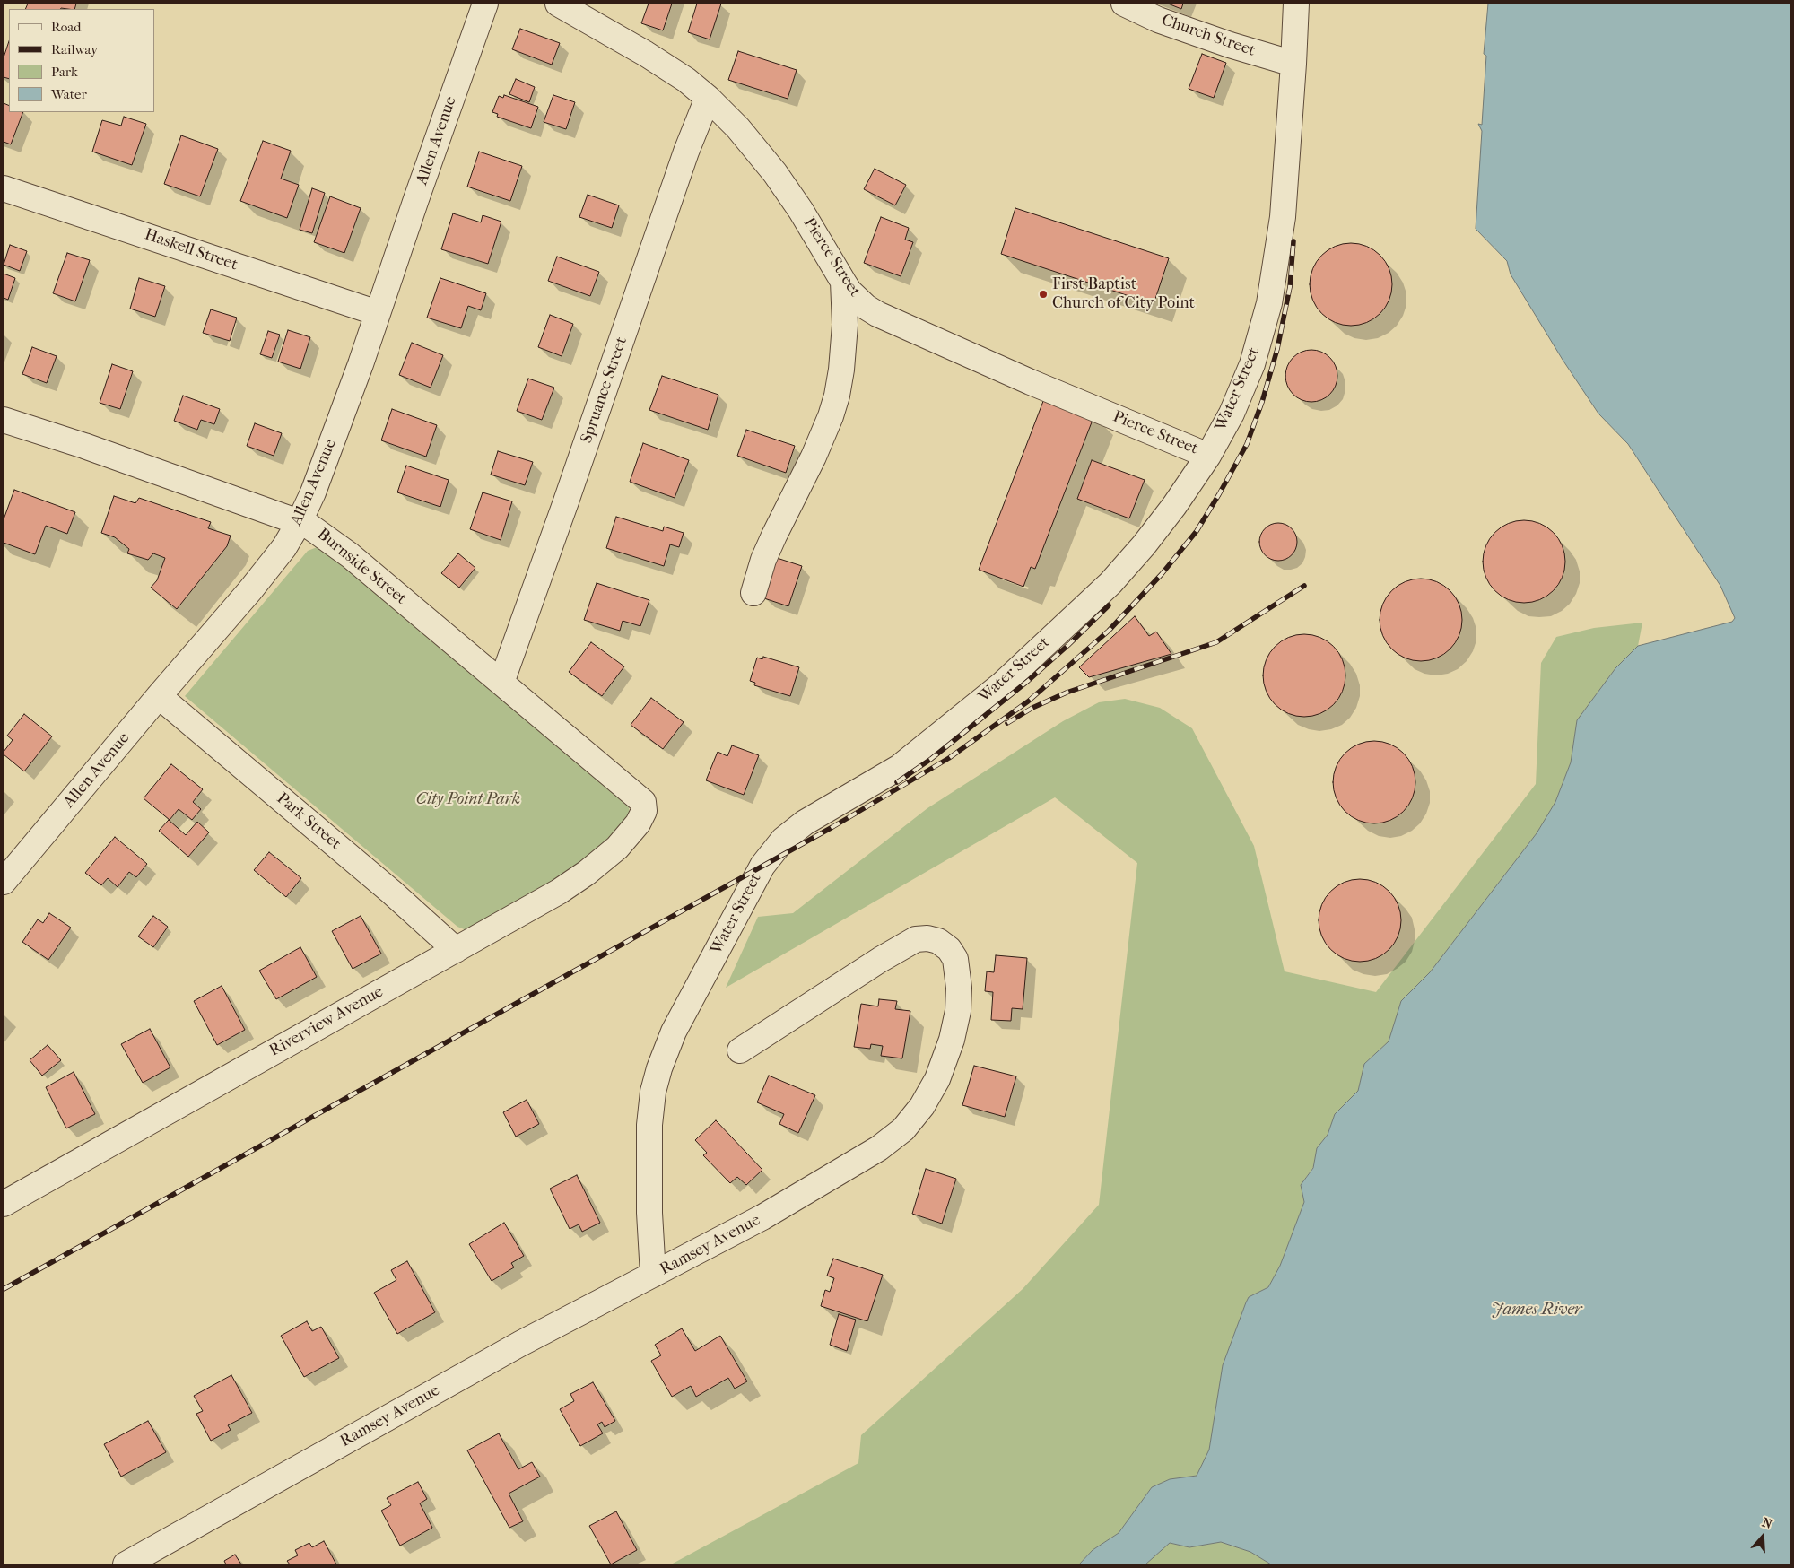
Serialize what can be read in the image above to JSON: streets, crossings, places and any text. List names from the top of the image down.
{
  "streets": {
    "street": [
      "Church Street",
      "Allen Avenue",
      "Haskell Street",
      "Pierce Street",
      "Water Street",
      "Spruance Street",
      "Burnside Street",
      "Park Street",
      "Riverview Avenue",
      "Ramsey Avenue"
    ]
  },
  "crossings": [
    ["Church Street", "Water Street"],
    ["Allen Avenue", "Haskell Street"],
    ["Allen Avenue", "Burnside Street"],
    ["Allen Avenue", "Park Street"],
    ["Pierce Street", "Water Street"],
    ["Pierce Street", "Spruance Street"],
    ["Water Street", "Ramsey Avenue"],
    ["Spruance Street", "Burnside Street"],
    ["Burnside Street", "Riverview Avenue"],
    ["Park Street", "Riverview Avenue"]
  ],
  "water": ["James River"],
  "parks": ["City Point Park"],
  "places": ["First Baptist Church of City Point"],
  "legend": [
    "Road",
    "Railway",
    "Park",
    "Water"
  ],
  "north": "top"
}
